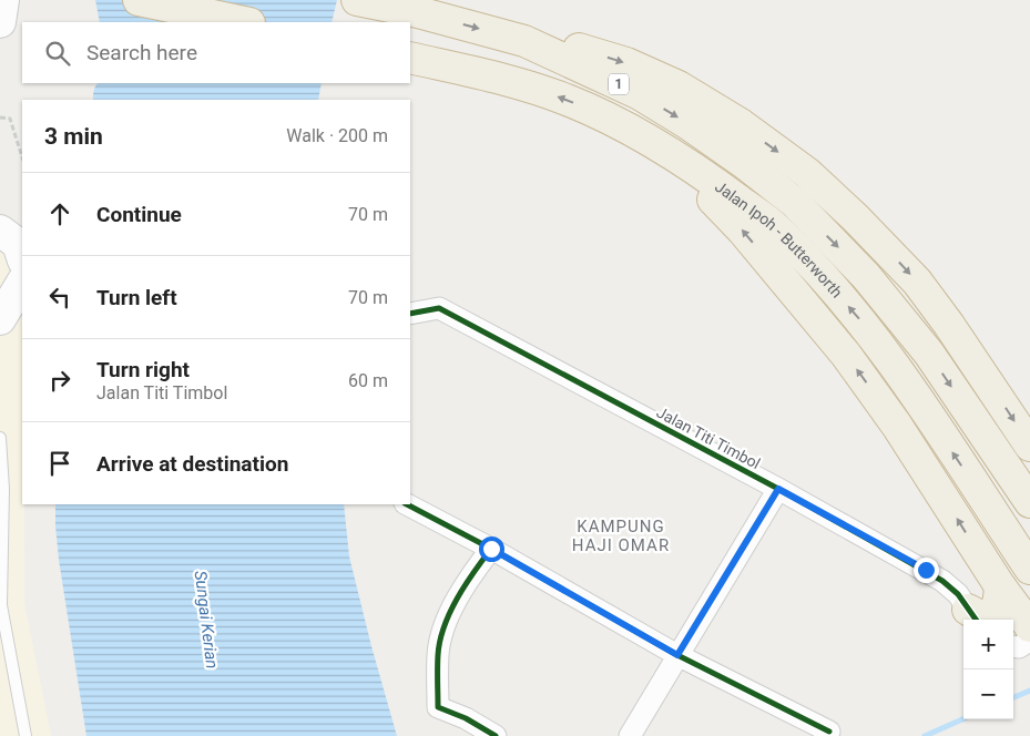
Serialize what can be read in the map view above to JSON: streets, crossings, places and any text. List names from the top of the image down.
{
  "streets": {
    "highway": ["1", "Jalan Ipoh - Butterworth"],
    "street": ["Jalan Titi Timbol"]
  },
  "districts": ["KAMPUNG HAJI OMAR"],
  "water": ["Sungai Kerian"],
  "page": {
    "search": "Search here",
    "heading": ["3 min", "Walk · 200 m"],
    "list": [
      ["Continue", "70 m"],
      ["Turn left", "70 m"],
      ["Turn right", "Jalan Titi Timbol", "60 m"],
      "Arrive at destination"
    ],
    "map_buttons": ["+", "−"]
  }
}
